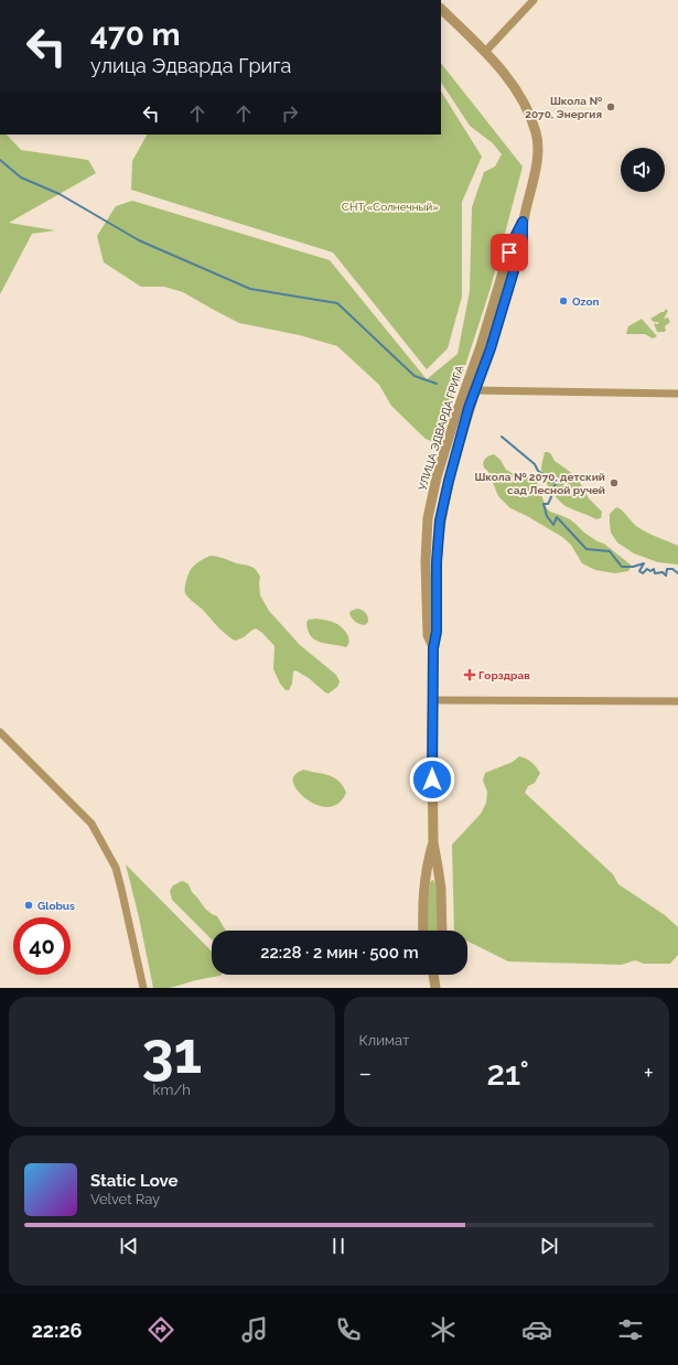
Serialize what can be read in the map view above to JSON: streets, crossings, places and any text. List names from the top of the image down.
{
  "streets": {
    "street": ["УЛИЦА ЭДВАРДА ГРИГА"]
  },
  "parks": ["СНТ «Солнечный»"],
  "places": {
    "other": [
      "Школа № 2070, Энергия",
      "Ozon",
      "Школа № 2070, детский сад Лесной ручей",
      "Globus"
    ],
    "health": ["Горздрав"]
  },
  "page": {
    "turn": ["470 m", "улица Эдварда Грига"],
    "limit": "40",
    "trip": "22:28 · 2 мин · 500 m",
    "tile": [
      ["31", "km/h"],
      "Климат"
    ],
    "heat": ["−", "21°", "+"],
    "song": ["Static Love", "Velvet Ray"],
    "tabs": "22:26"
  }
}
